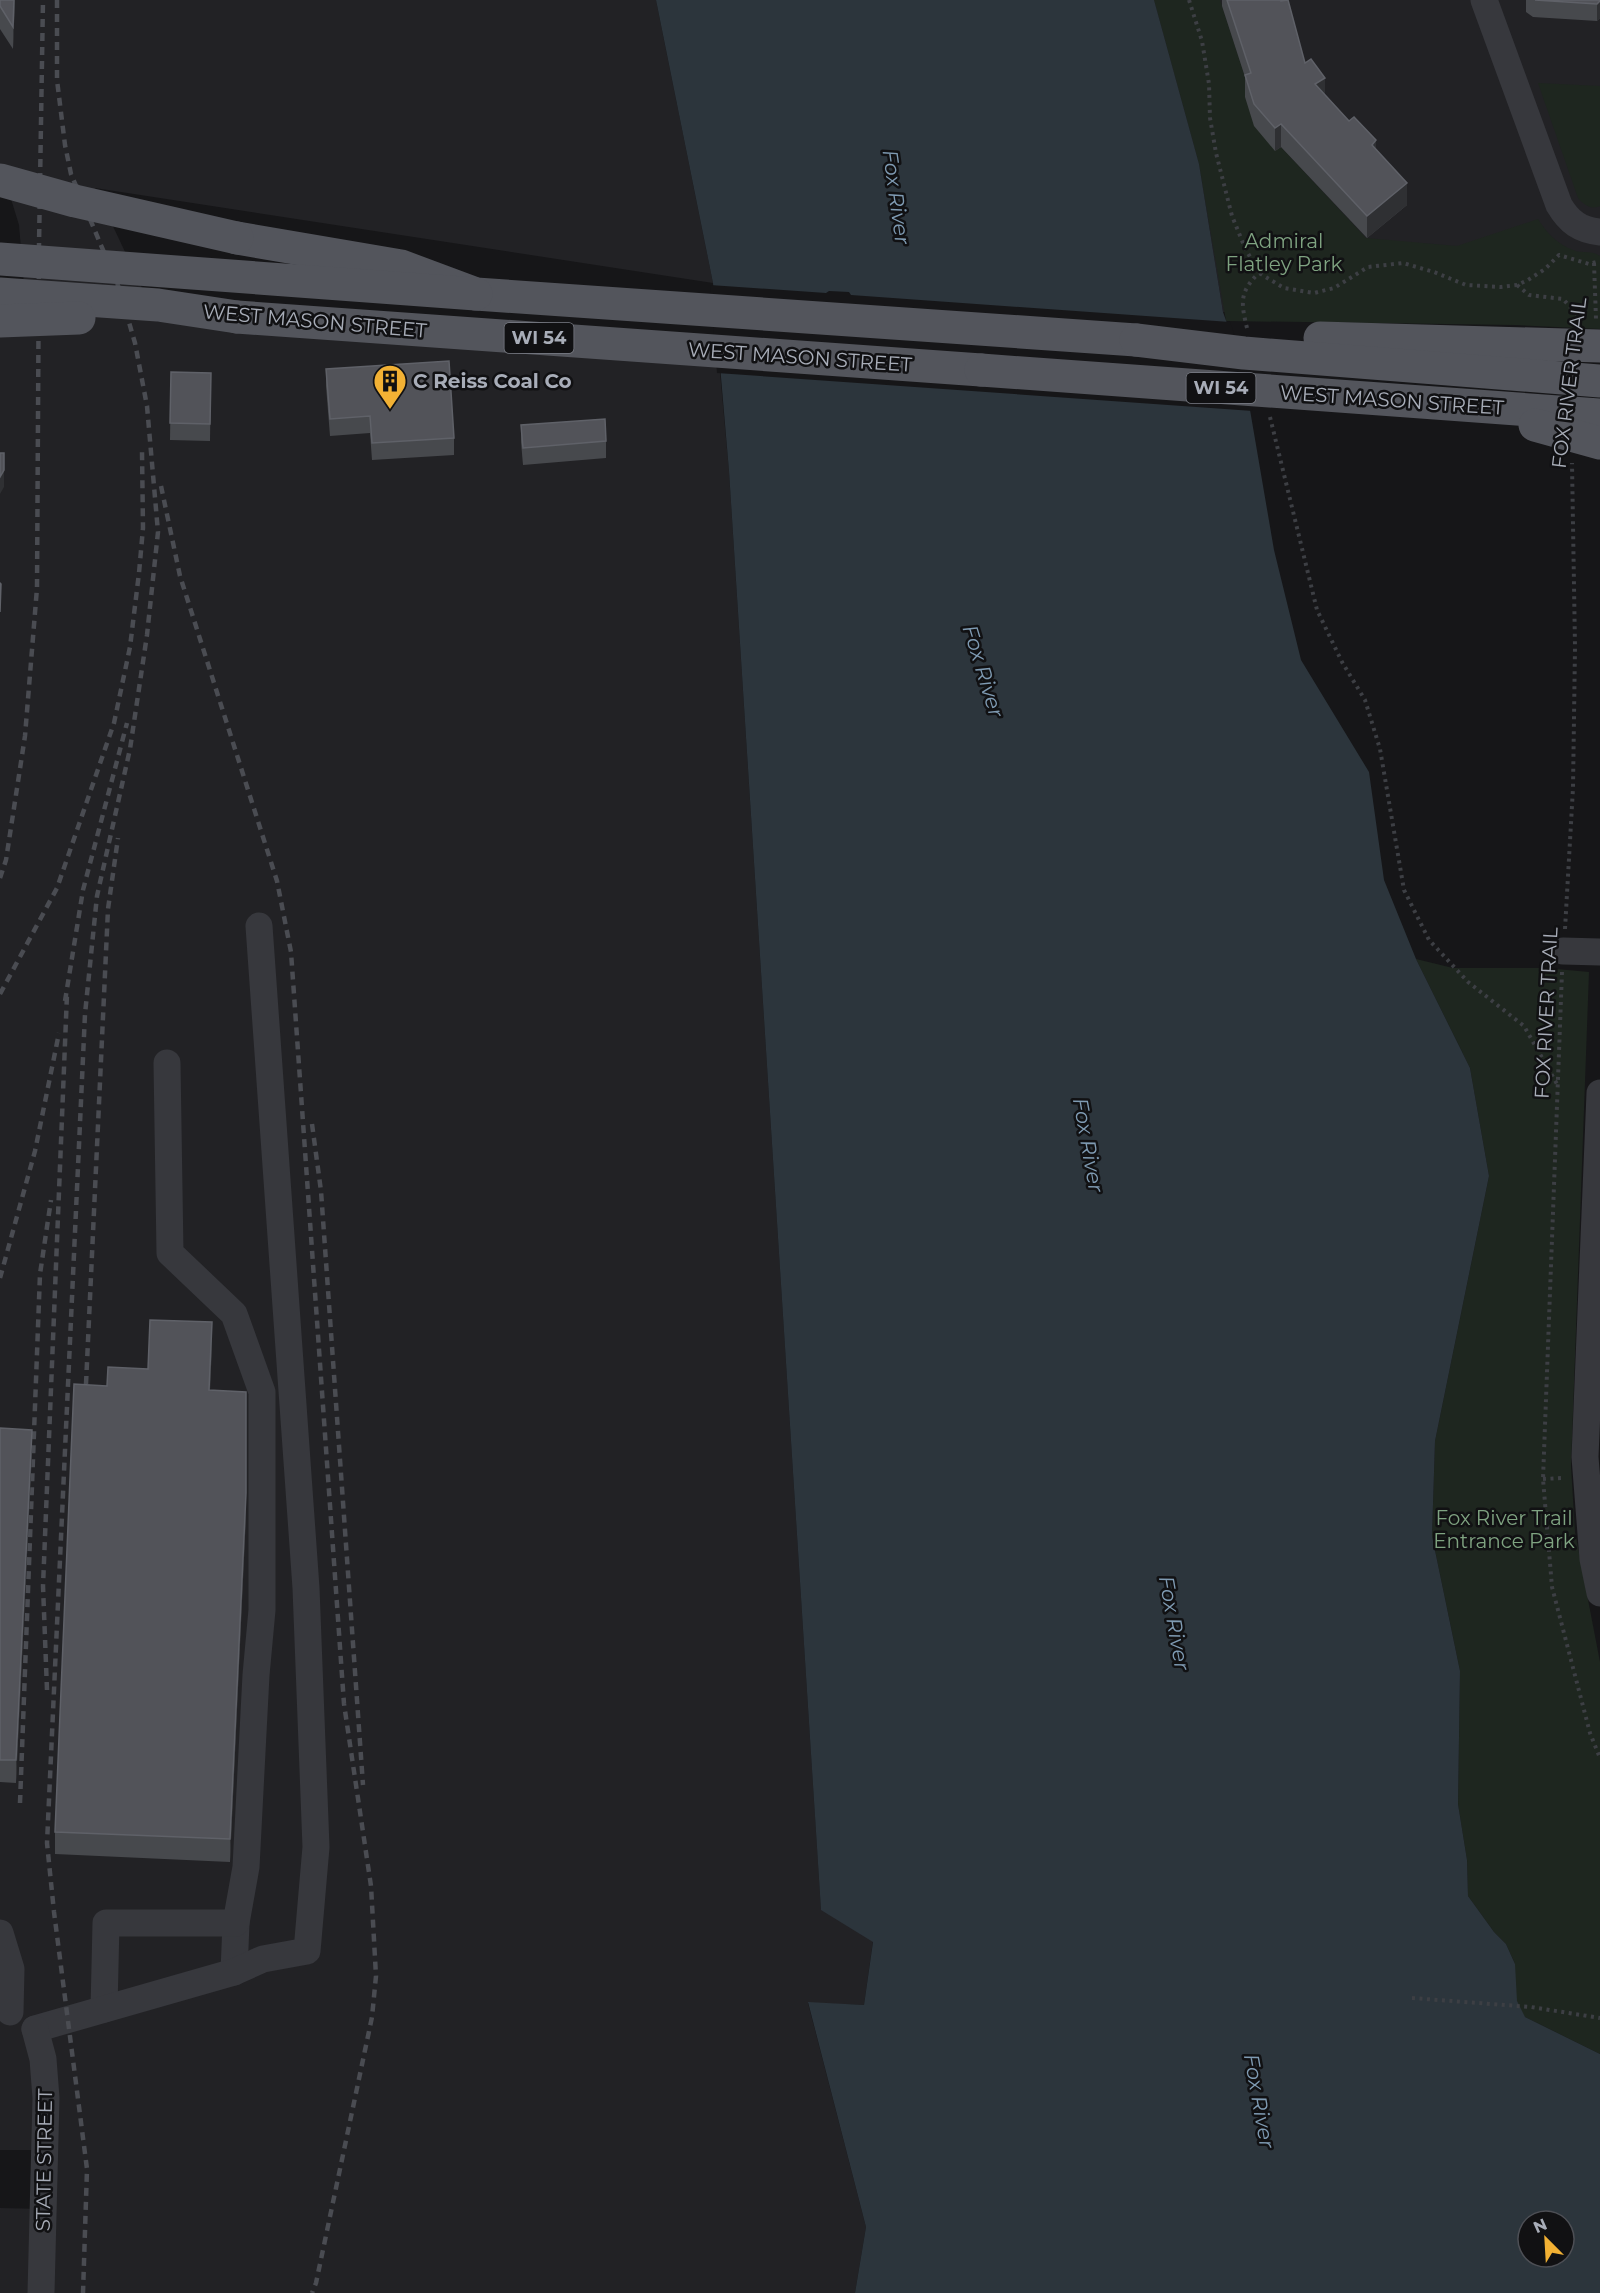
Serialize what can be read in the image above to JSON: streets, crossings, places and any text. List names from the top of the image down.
{
  "streets": {
    "main road": ["WEST MASON STREET", "WI 54"],
    "street": ["STATE STREET"],
    "path": ["FOX RIVER TRAIL"]
  },
  "water": ["Fox River"],
  "parks": ["Admiral Flatley Park", "Fox River Trail Entrance Park"],
  "places": {
    "building": ["C Reiss Coal Co"]
  },
  "north": "top left"
}
